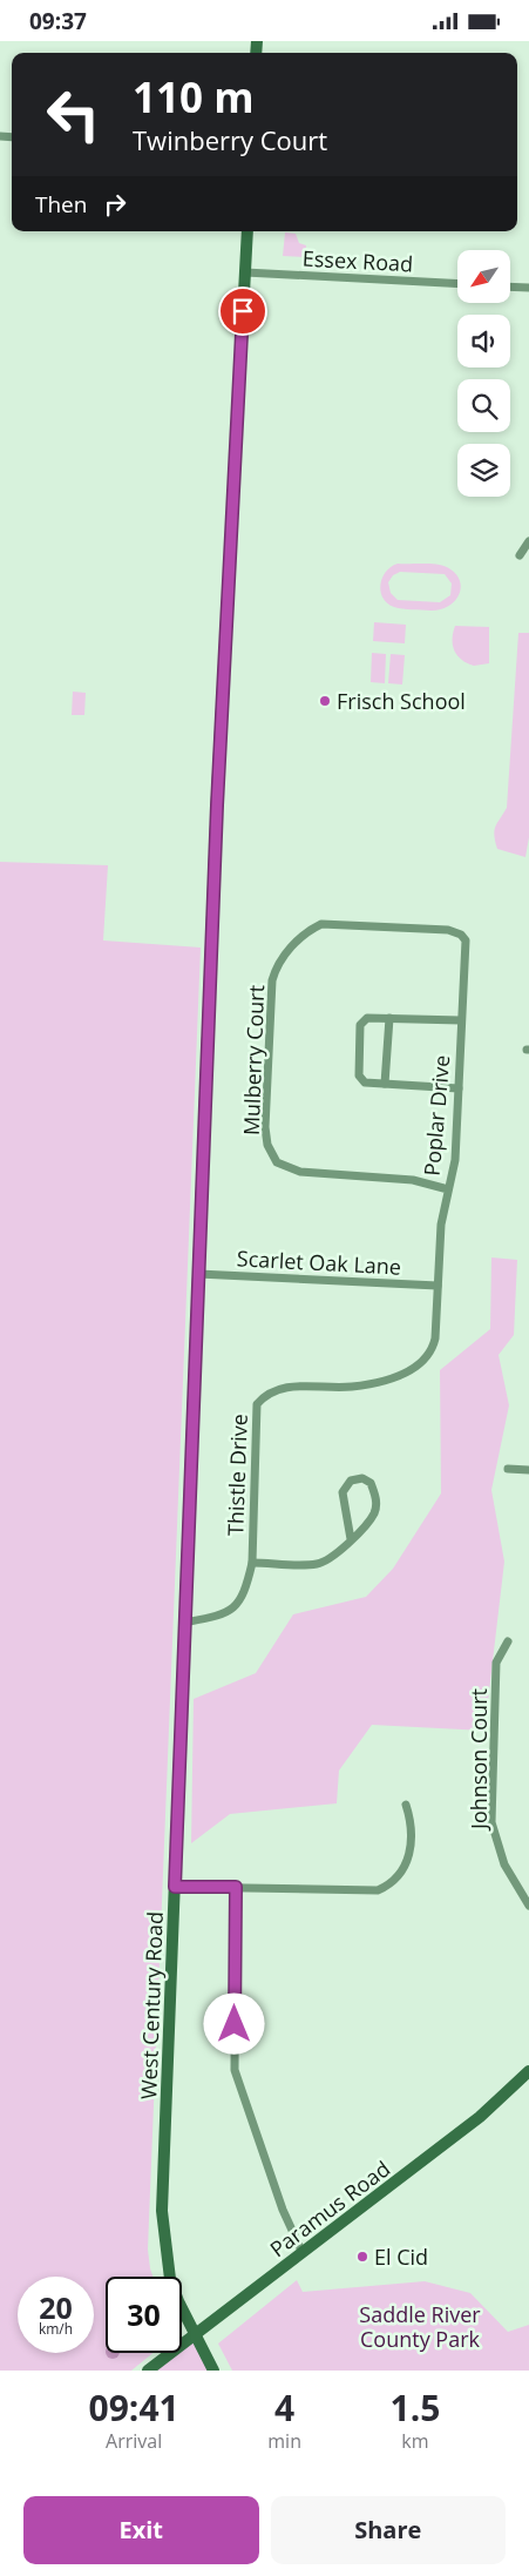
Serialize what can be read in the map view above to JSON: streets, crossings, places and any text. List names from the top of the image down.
{
  "streets": {
    "main road": ["West Century Road", "Paramus Road"],
    "street": [
      "Essex Road",
      "Mulberry Court",
      "Poplar Drive",
      "Scarlet Oak Lane",
      "Thistle Drive",
      "Johnson Court"
    ]
  },
  "crossings": [
    ["Essex Road", "West Century Road"],
    ["Mulberry Court", "Poplar Drive"],
    ["Poplar Drive", "Scarlet Oak Lane"],
    ["Poplar Drive", "Thistle Drive"],
    ["Scarlet Oak Lane", "West Century Road"],
    ["Thistle Drive", "West Century Road"],
    ["West Century Road", "Paramus Road"]
  ],
  "parks": ["Saddle River County Park"],
  "places": ["Frisch School", "El Cid"],
  "north": "bottom left",
  "page": {
    "status": "09:37",
    "turn": ["110 m", "Twinberry Court"],
    "then": "Then",
    "speed": "20 km/h",
    "limit": "30",
    "eta": [
      "09:41",
      "Arrival",
      "4",
      "min",
      "1.5",
      "km"
    ],
    "buttons": ["Exit", "Share"]
  }
}
